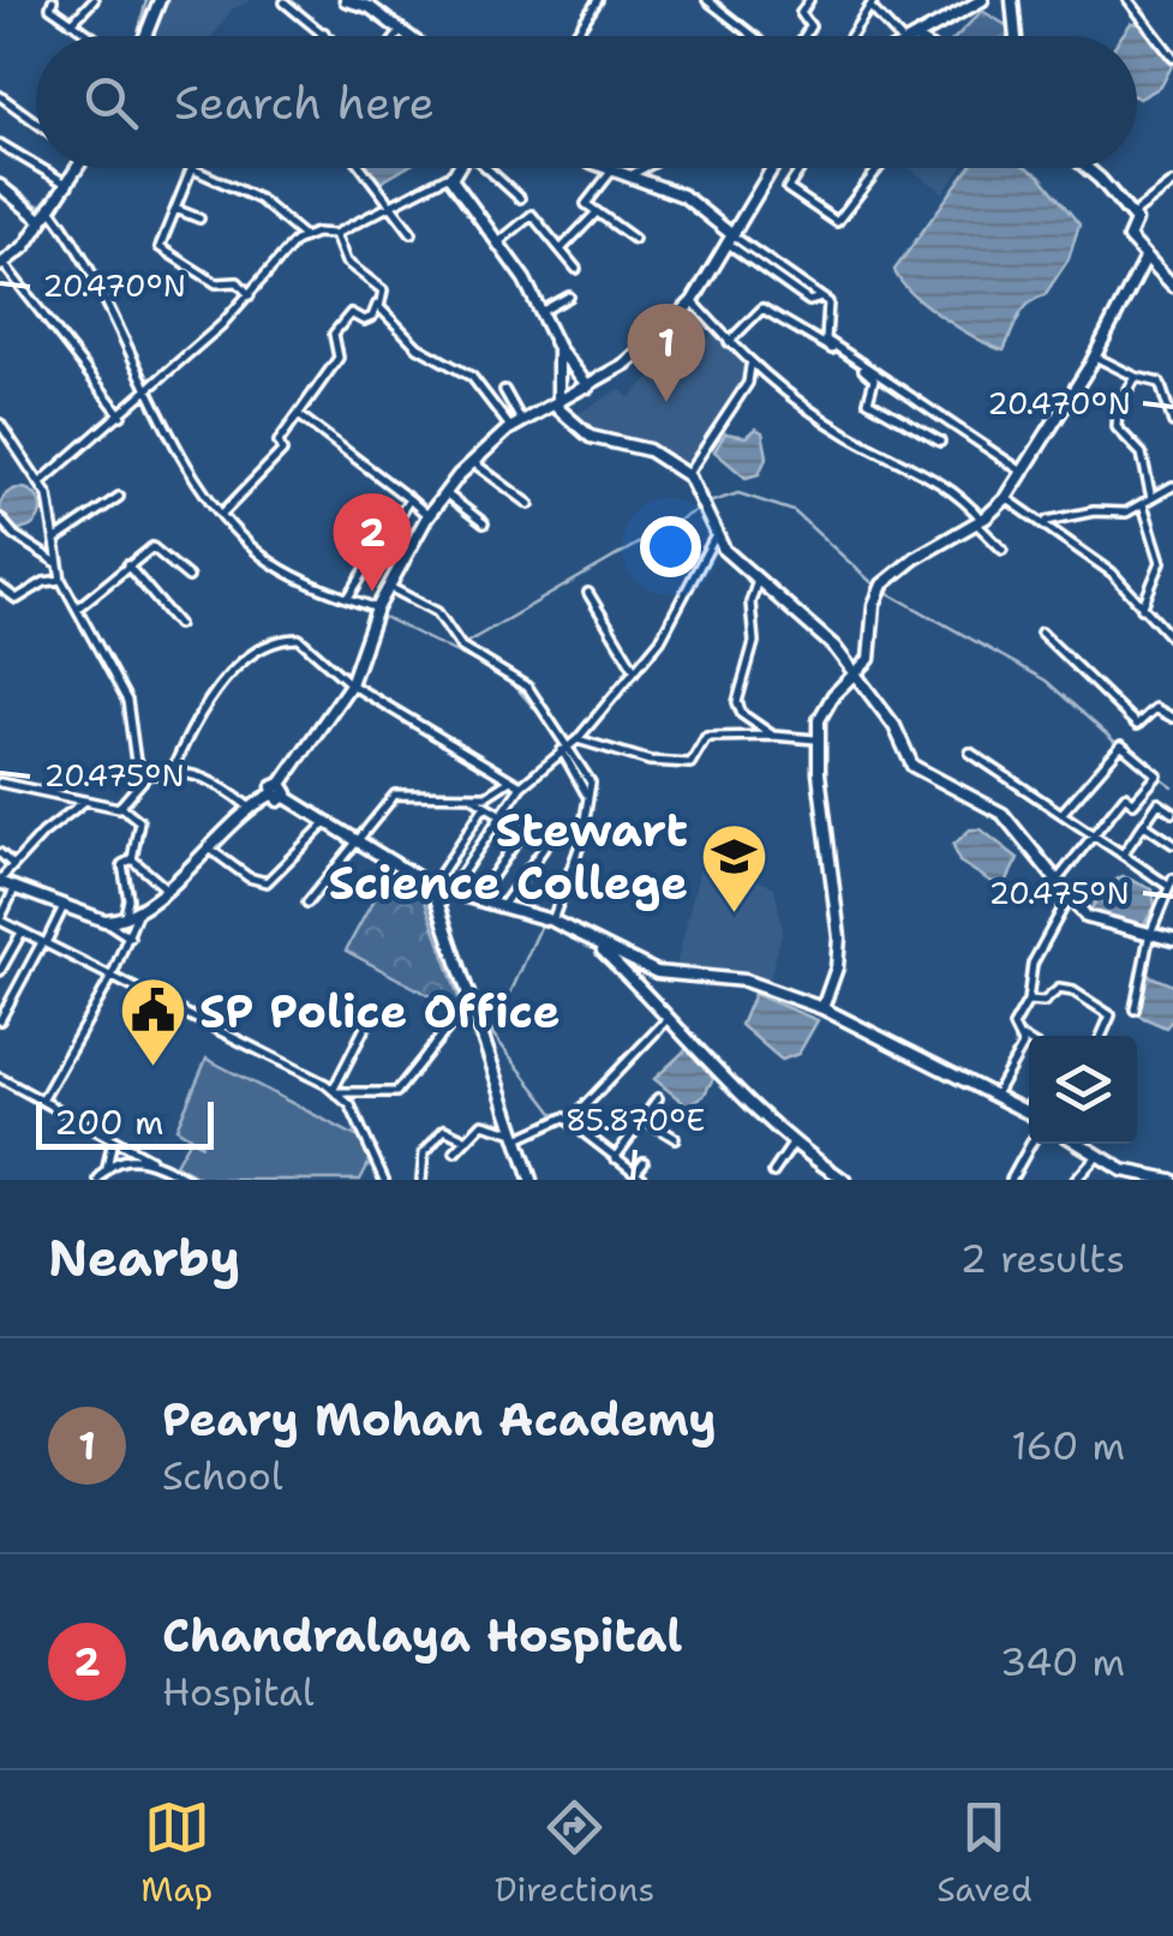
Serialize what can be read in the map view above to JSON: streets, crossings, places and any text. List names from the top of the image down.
{
  "places": {
    "school or university": ["Stewart Science College"],
    "public building": ["SP Police Office"]
  },
  "scale_bar": "200 m",
  "page": {
    "search": "Search here",
    "pins": ["1", "2"],
    "scale": "200 m",
    "heading": ["Nearby", "2 results"],
    "list": [
      {
        "mark": "1",
        "name": "Peary Mohan Academy",
        "note": "School",
        "value": "160 m"
      },
      {
        "mark": "2",
        "name": "Chandralaya Hospital",
        "note": "Hospital",
        "value": "340 m"
      }
    ],
    "nav": ["Map", "Directions", "Saved"]
  },
  "coordinates": ["20.470°N", "20.475°N", "85.870°E"]
}
